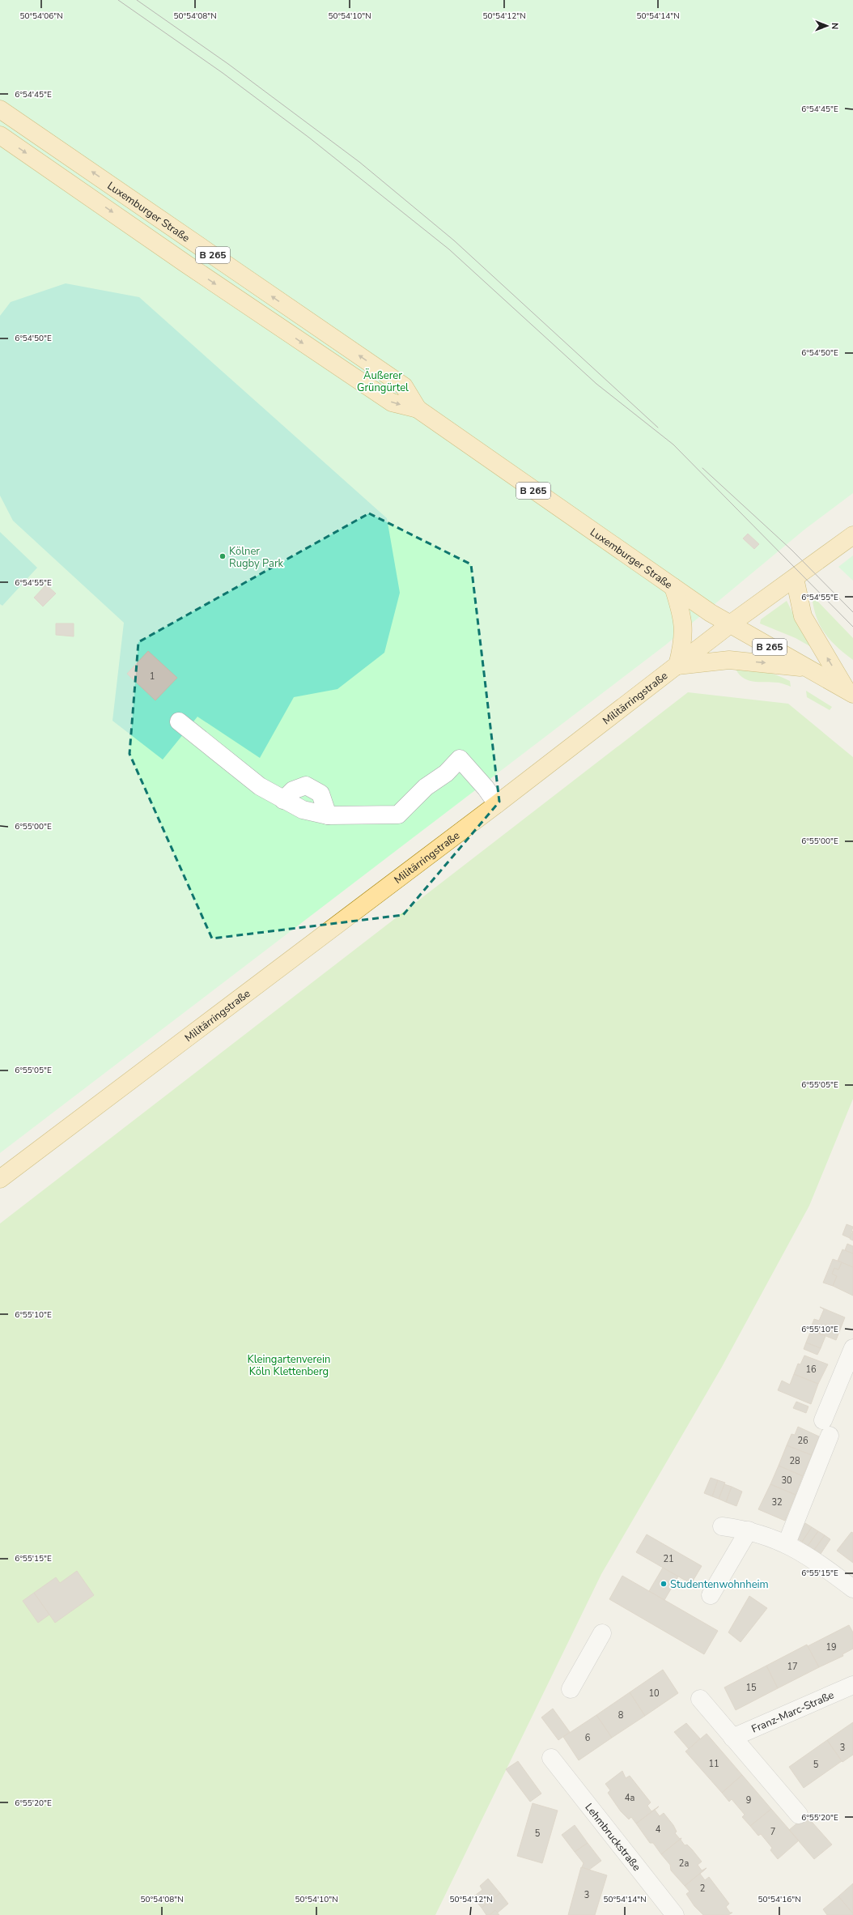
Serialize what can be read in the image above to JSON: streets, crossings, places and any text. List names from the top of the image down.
{
  "streets": {
    "main road": ["Luxemburger Straße", "B 265", "Militärringstraße"],
    "street": ["Franz-Marc-Straße", "Lehmbruckstraße"]
  },
  "crossings": [
    ["Luxemburger Straße", "Militärringstraße"]
  ],
  "parks": ["Äußerer Grüngürtel", "Kleingartenverein Köln Klettenberg"],
  "places": ["Kölner Rugby Park", "Studentenwohnheim"],
  "house_numbers": [
    "1",
    "16",
    "26",
    "28",
    "30",
    "32",
    "21",
    "19",
    "17",
    "15",
    "10",
    "8",
    "6",
    "3",
    "11",
    "5",
    "4a",
    "9",
    "4",
    "7",
    "5",
    "2a",
    "2",
    "3"
  ],
  "north": "right",
  "coordinates": [
    "50°54'06\"N",
    "50°54'08\"N",
    "50°54'10\"N",
    "50°54'12\"N",
    "50°54'14\"N",
    "6°54'45\"E",
    "6°54'50\"E",
    "6°54'55\"E",
    "6°55'00\"E",
    "6°55'05\"E",
    "6°55'10\"E",
    "6°55'15\"E",
    "6°55'20\"E",
    "50°54'16\"N"
  ]
}
